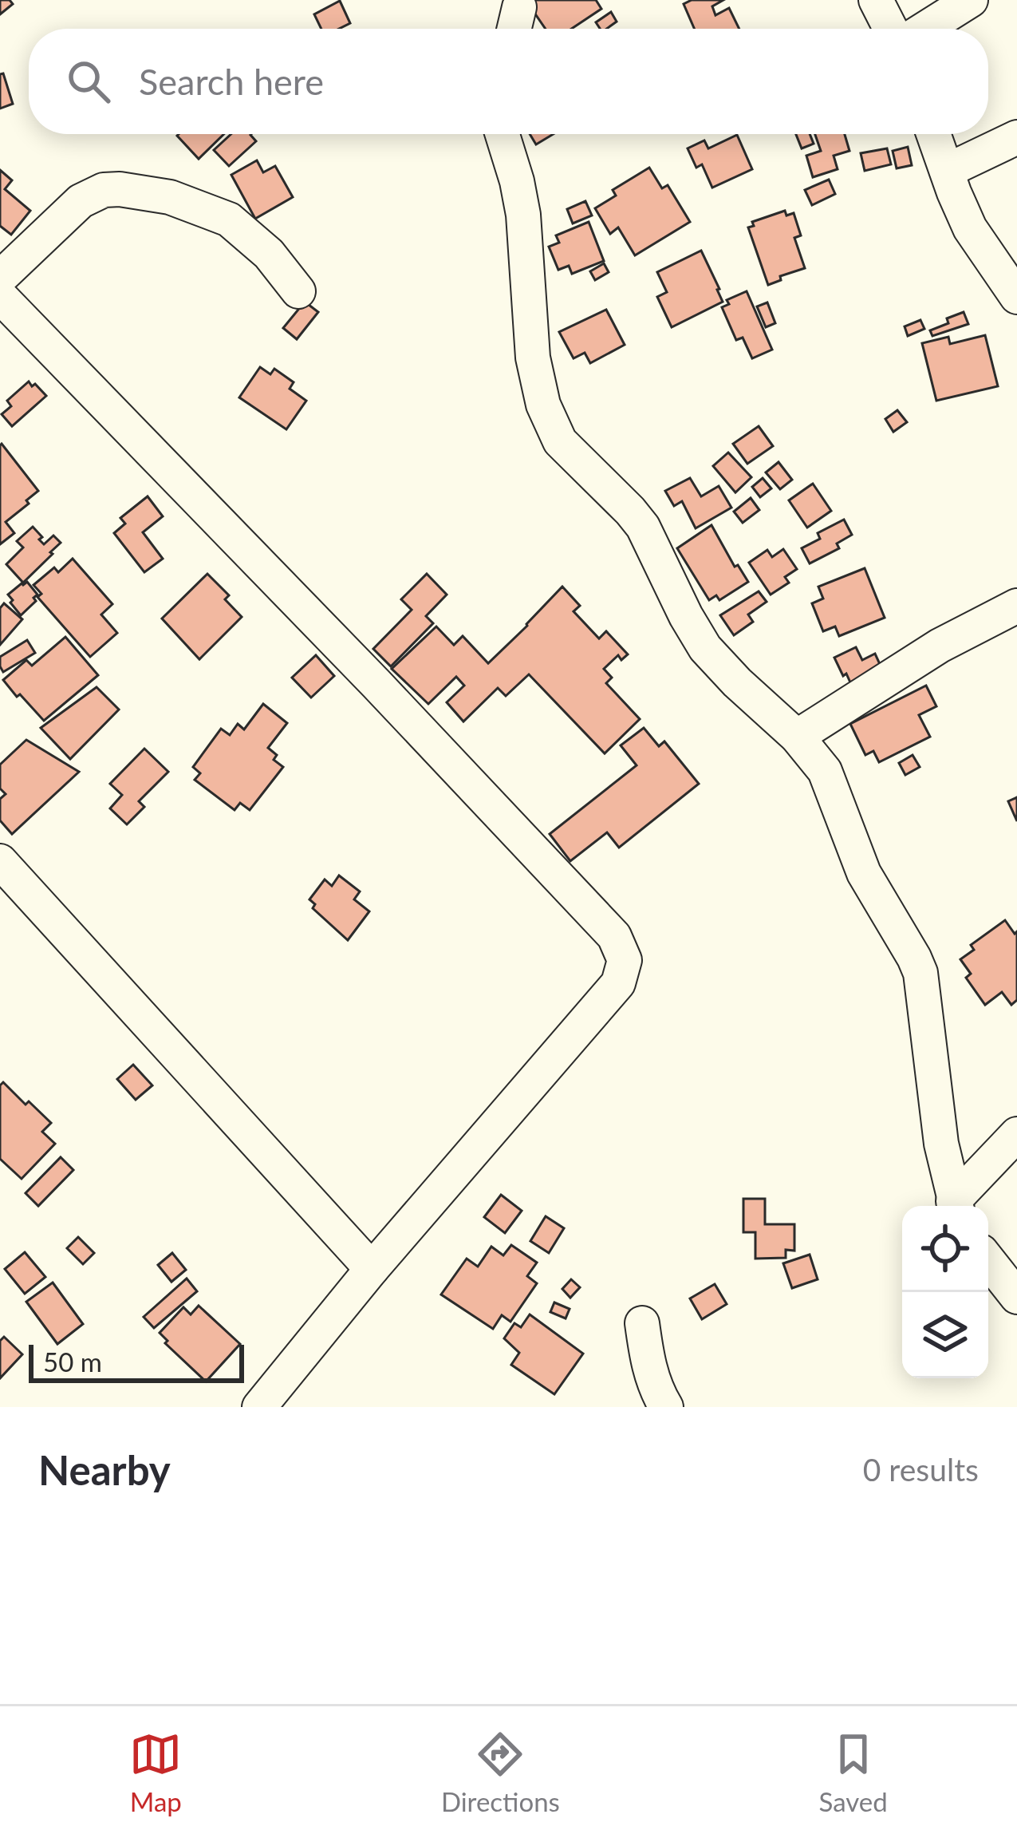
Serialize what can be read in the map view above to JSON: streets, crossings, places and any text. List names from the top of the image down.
{
  "scale_bar": "50 m",
  "page": {
    "search": "Search here",
    "scale": "50 m",
    "heading": ["Nearby", "0 results"],
    "nav": ["Map", "Directions", "Saved"]
  }
}
